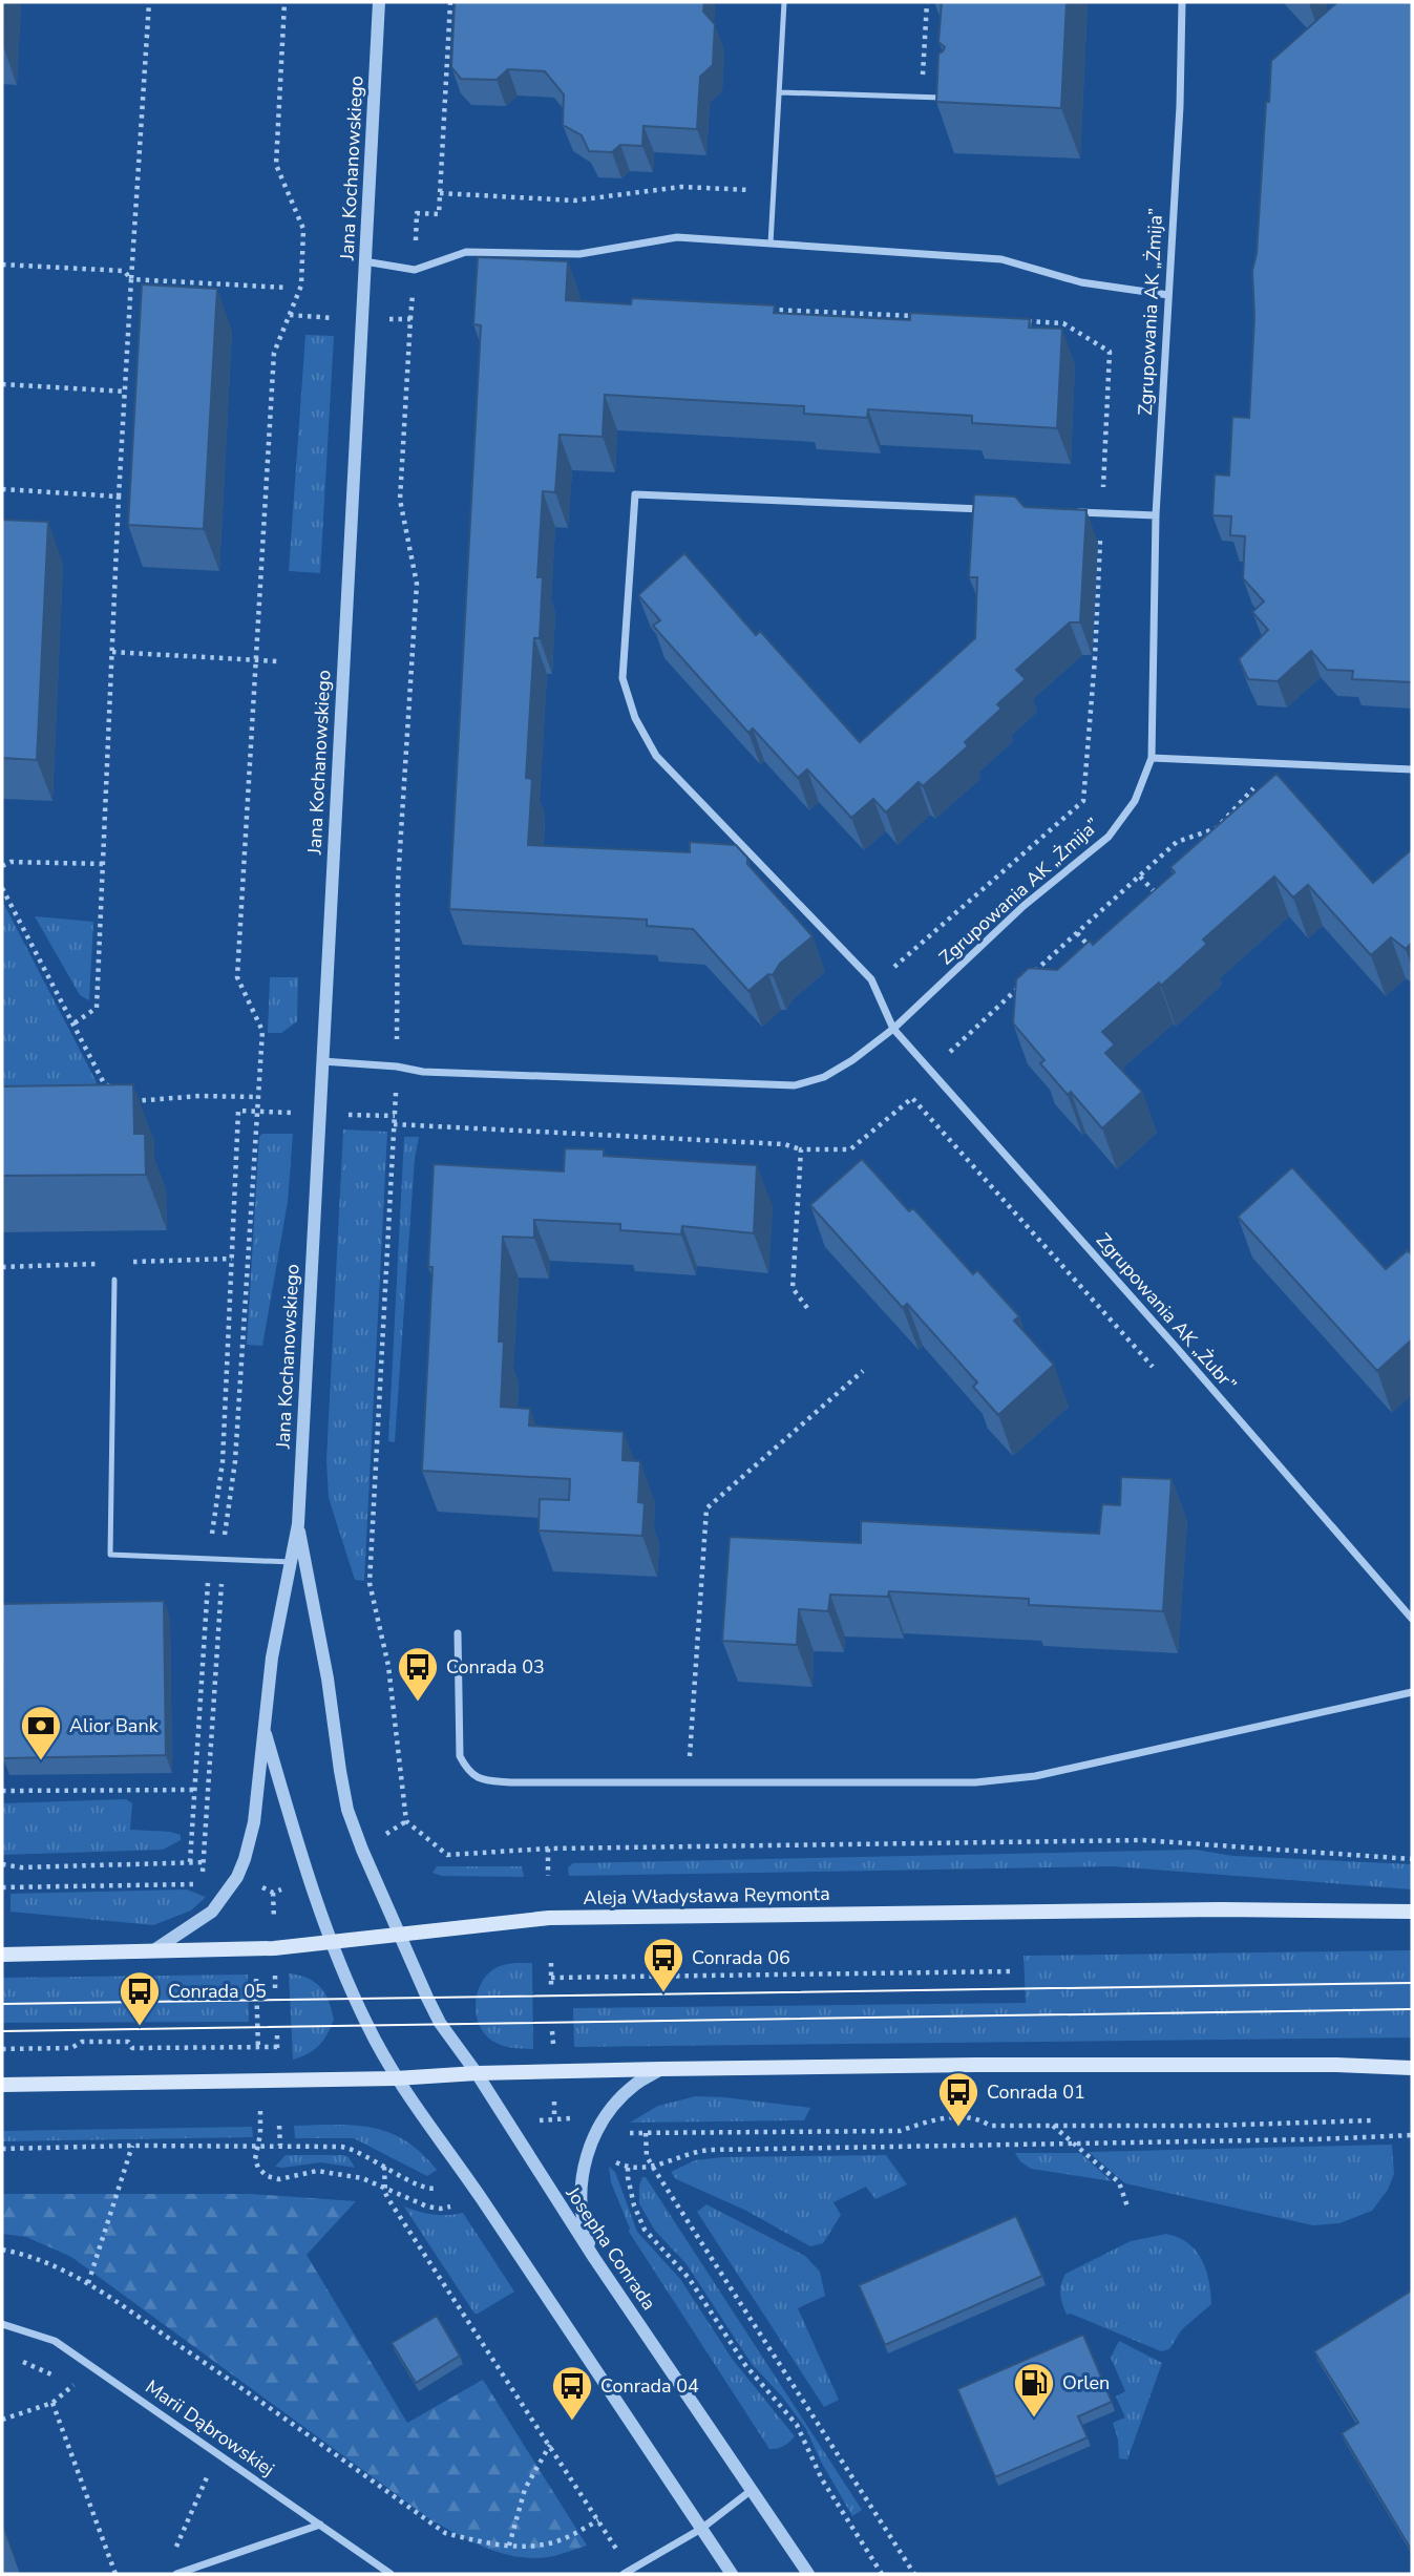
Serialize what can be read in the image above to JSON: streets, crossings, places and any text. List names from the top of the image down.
{
  "streets": {
    "main road": ["Aleja Władysława Reymonta"],
    "street": [
      "Jana Kochanowskiego",
      "Zgrupowania AK „Żmija”",
      "Zgrupowania AK „Żubr”",
      "Josepha Conrada",
      "Marii Dąbrowskiej"
    ]
  },
  "crossings": [
    ["Jana Kochanowskiego", "Zgrupowania AK „Żmija”"],
    ["Jana Kochanowskiego", "Aleja Władysława Reymonta"],
    ["Jana Kochanowskiego", "Josepha Conrada"],
    ["Zgrupowania AK „Żmija”", "Zgrupowania AK „Żubr”"],
    ["Aleja Władysława Reymonta", "Josepha Conrada"]
  ],
  "places": {
    "bus stop": [
      "Conrada 03",
      "Conrada 06",
      "Conrada 05",
      "Conrada 01",
      "Conrada 04"
    ],
    "bank": ["Alior Bank"],
    "fuel station": ["Orlen"]
  }
}
